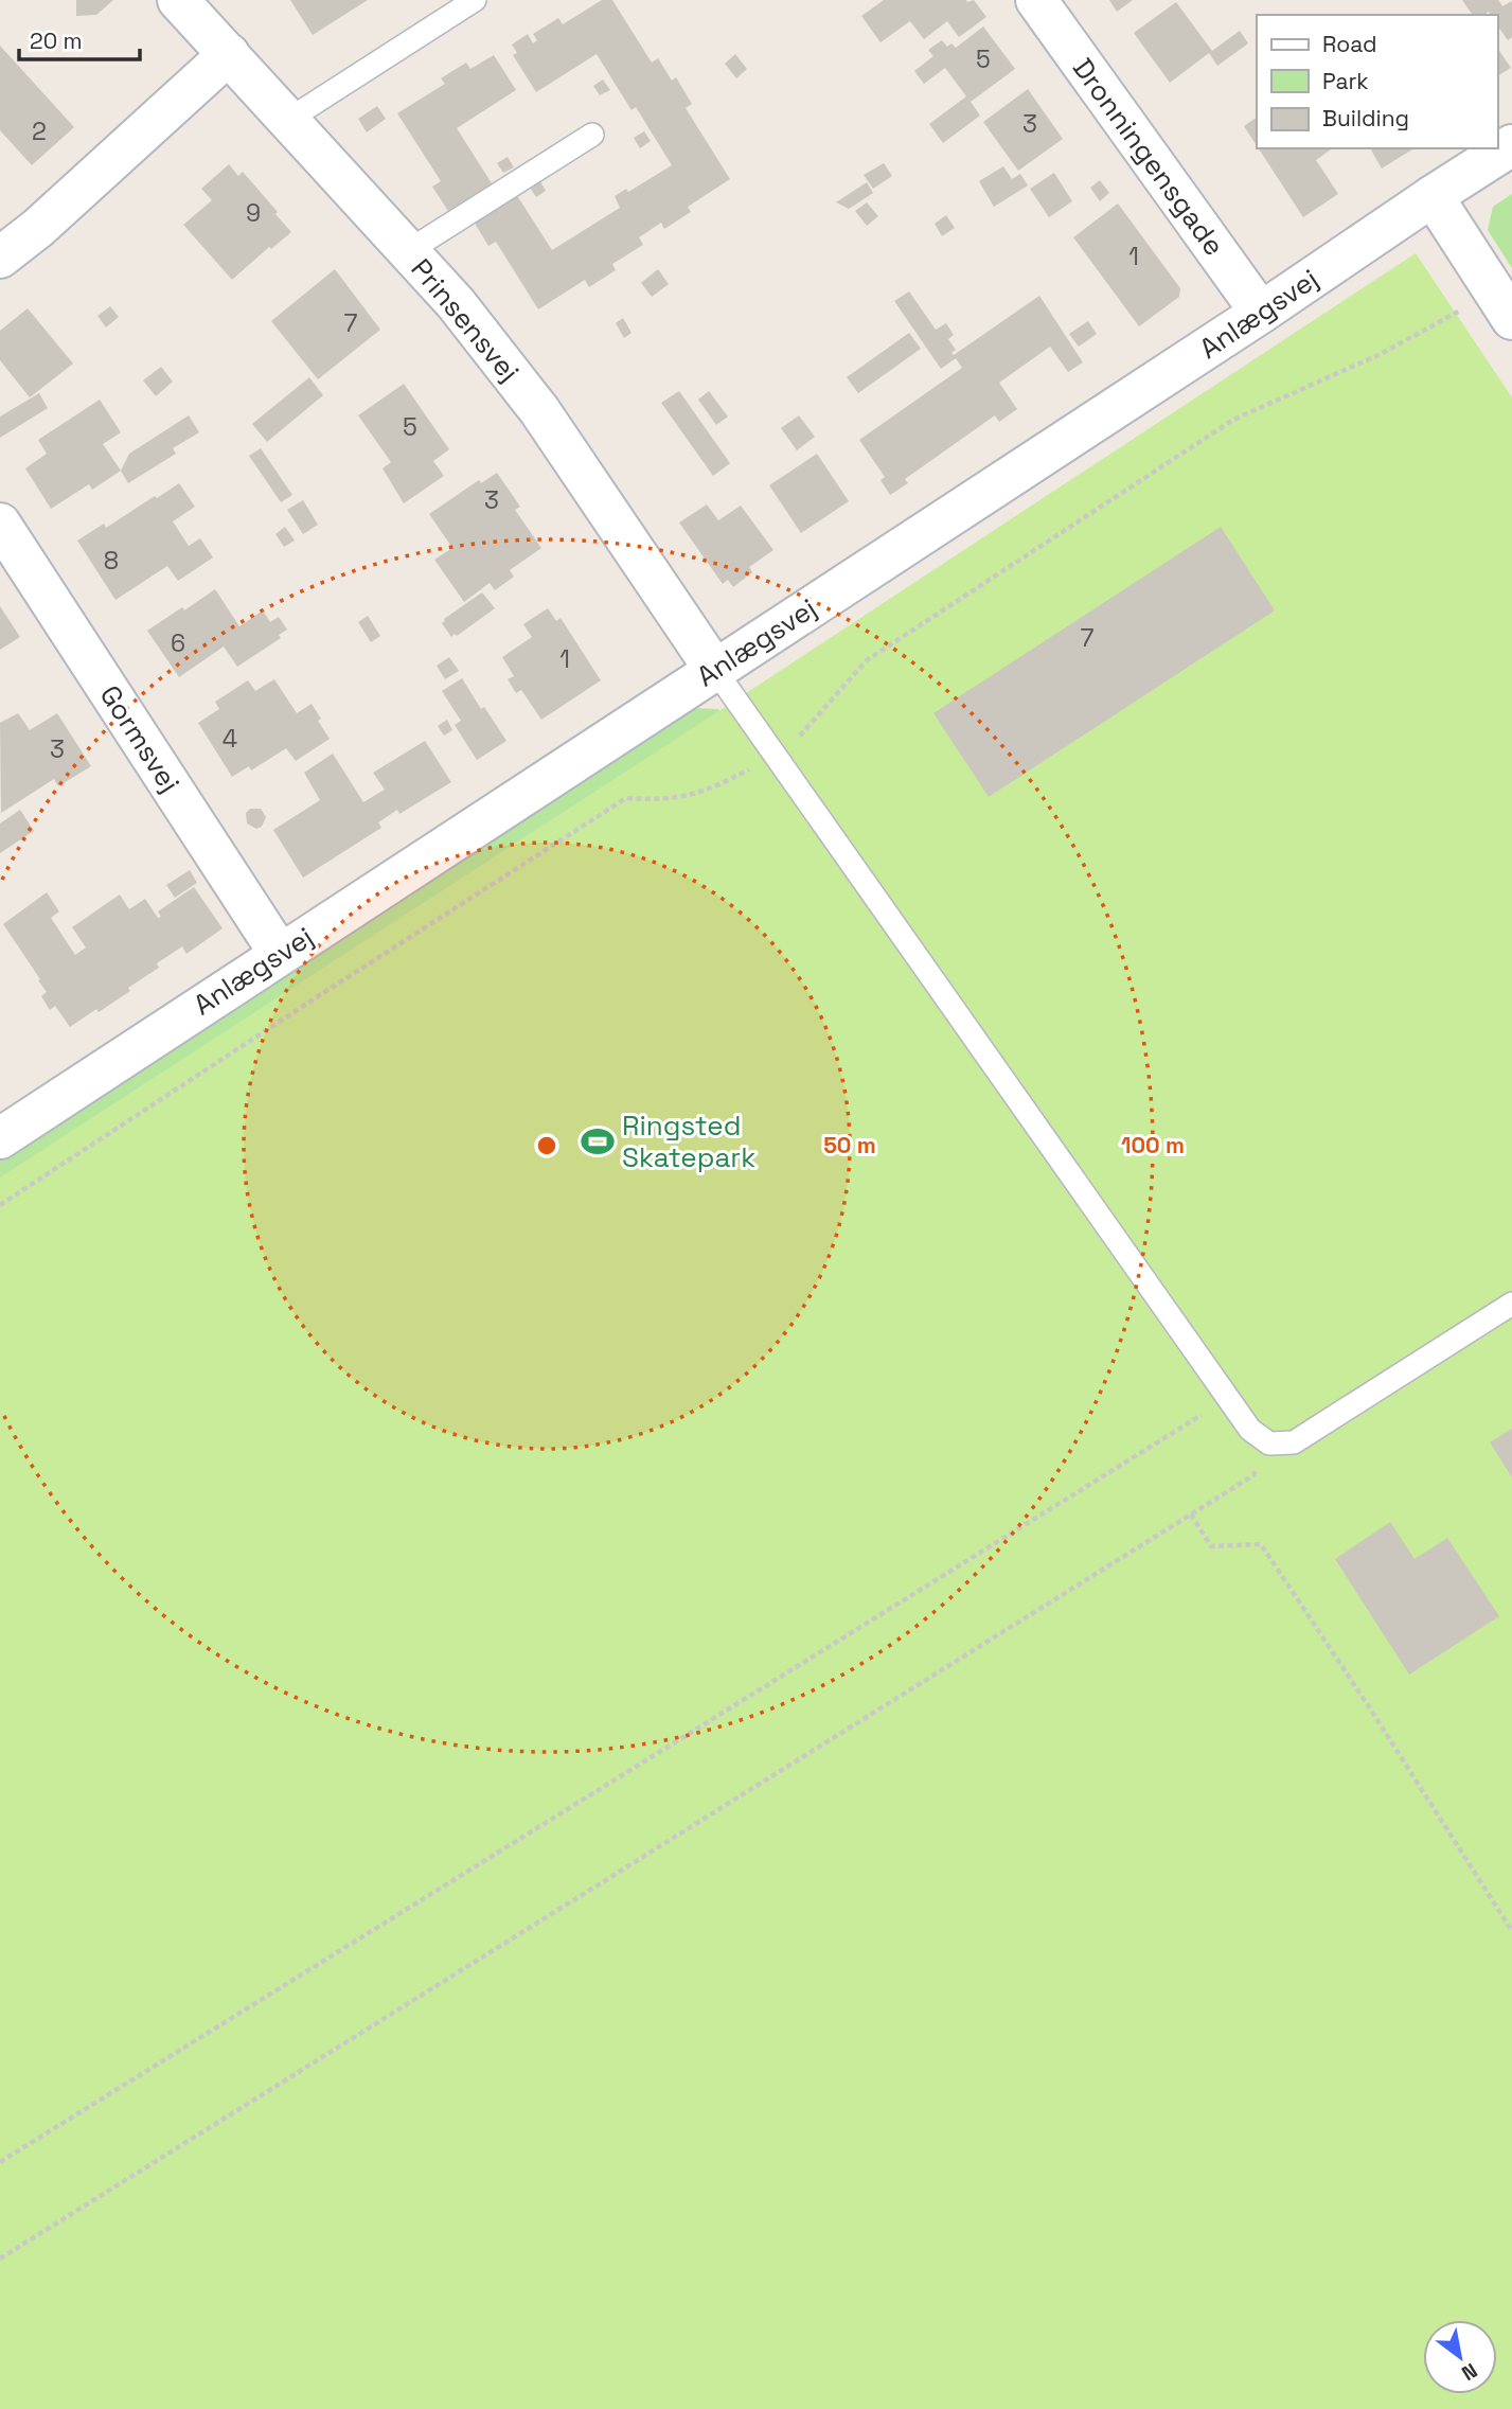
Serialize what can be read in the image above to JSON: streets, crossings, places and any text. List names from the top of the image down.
{
  "streets": {
    "street": [
      "Dronningensgade",
      "Anlægsvej",
      "Prinsensvej",
      "Gormsvej"
    ]
  },
  "crossings": [
    ["Dronningensgade", "Anlægsvej"],
    ["Anlægsvej", "Prinsensvej"],
    ["Anlægsvej", "Gormsvej"]
  ],
  "places": {
    "sports": ["Ringsted Skatepark"]
  },
  "house_numbers": [
    "5",
    "3",
    "2",
    "9",
    "1",
    "7",
    "5",
    "3",
    "8",
    "7",
    "6",
    "1",
    "4",
    "3"
  ],
  "legend": ["Road", "Park", "Building"],
  "scale_bar": "20 m",
  "north": "bottom right",
  "rings": ["50 m", "100 m"]
}
